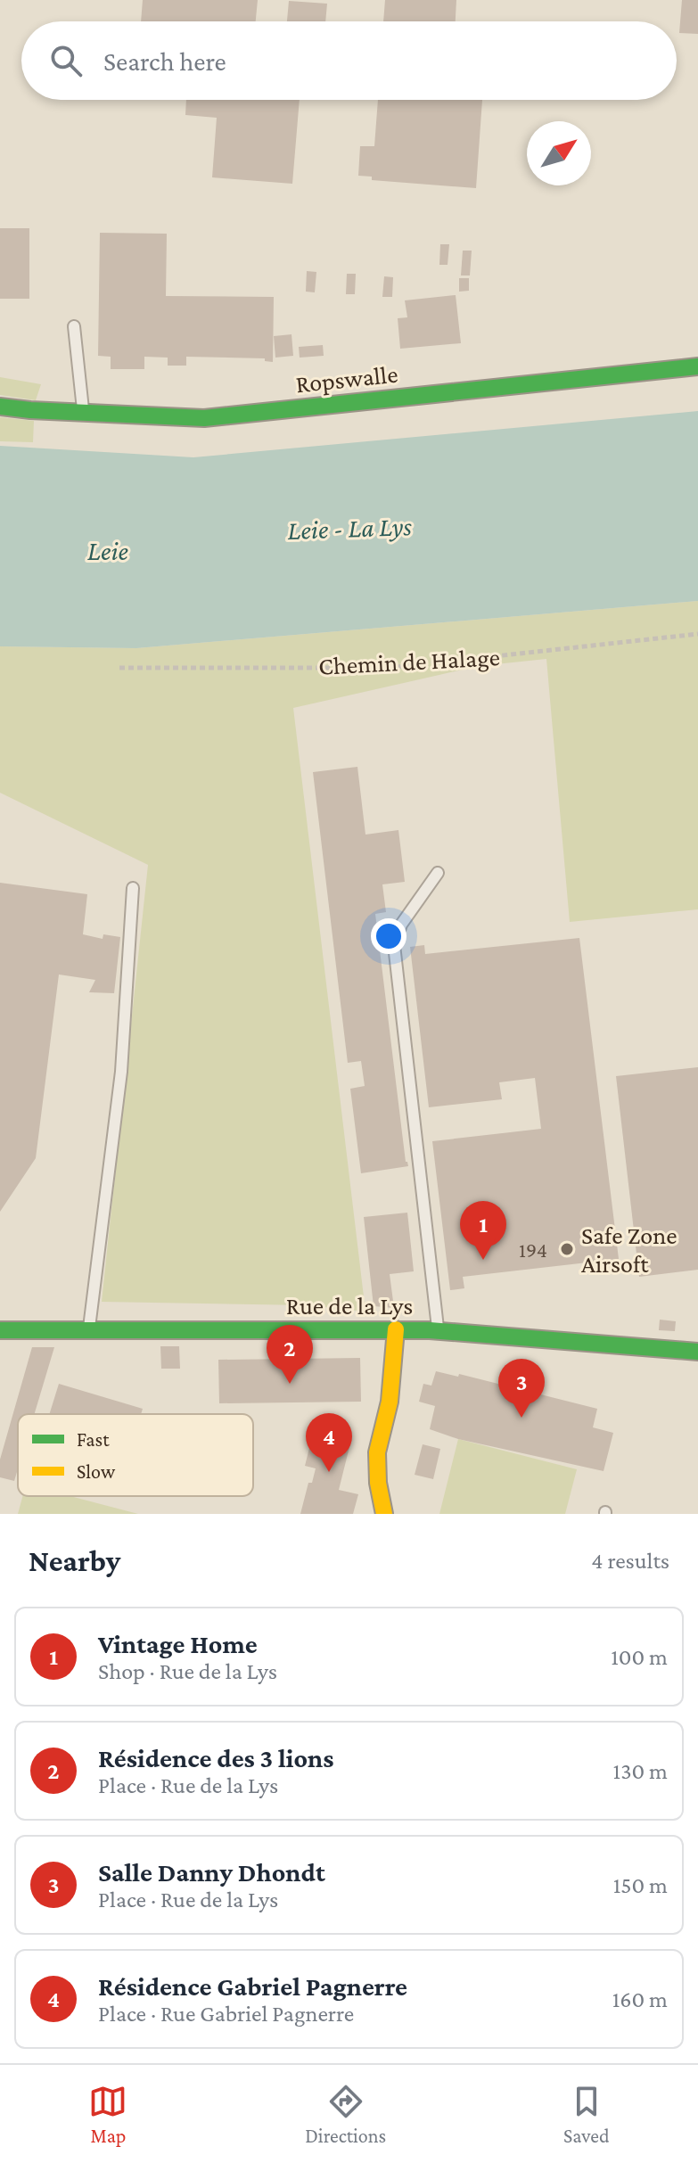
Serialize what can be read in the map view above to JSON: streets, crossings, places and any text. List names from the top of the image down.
{
  "streets": {
    "street": ["Ropswalle", "Rue de la Lys"],
    "path": ["Chemin de Halage"]
  },
  "water": ["Leie - La Lys", "Leie"],
  "places": ["Safe Zone Airsoft"],
  "house_numbers": ["194"],
  "legend": ["Fast", "Slow"],
  "north": "top right",
  "page": {
    "search": "Search here",
    "pins": [
      "1",
      "2",
      "3",
      "4"
    ],
    "heading": ["Nearby", "4 results"],
    "list": [
      {
        "mark": "1",
        "name": "Vintage Home",
        "note": "Shop · Rue de la Lys",
        "value": "100 m"
      },
      {
        "mark": "2",
        "name": "Résidence des 3 lions",
        "note": "Place · Rue de la Lys",
        "value": "130 m"
      },
      {
        "mark": "3",
        "name": "Salle Danny Dhondt",
        "note": "Place · Rue de la Lys",
        "value": "150 m"
      },
      {
        "mark": "4",
        "name": "Résidence Gabriel Pagnerre",
        "note": "Place · Rue Gabriel Pagnerre",
        "value": "160 m"
      }
    ],
    "nav": ["Map", "Directions", "Saved"]
  }
}
